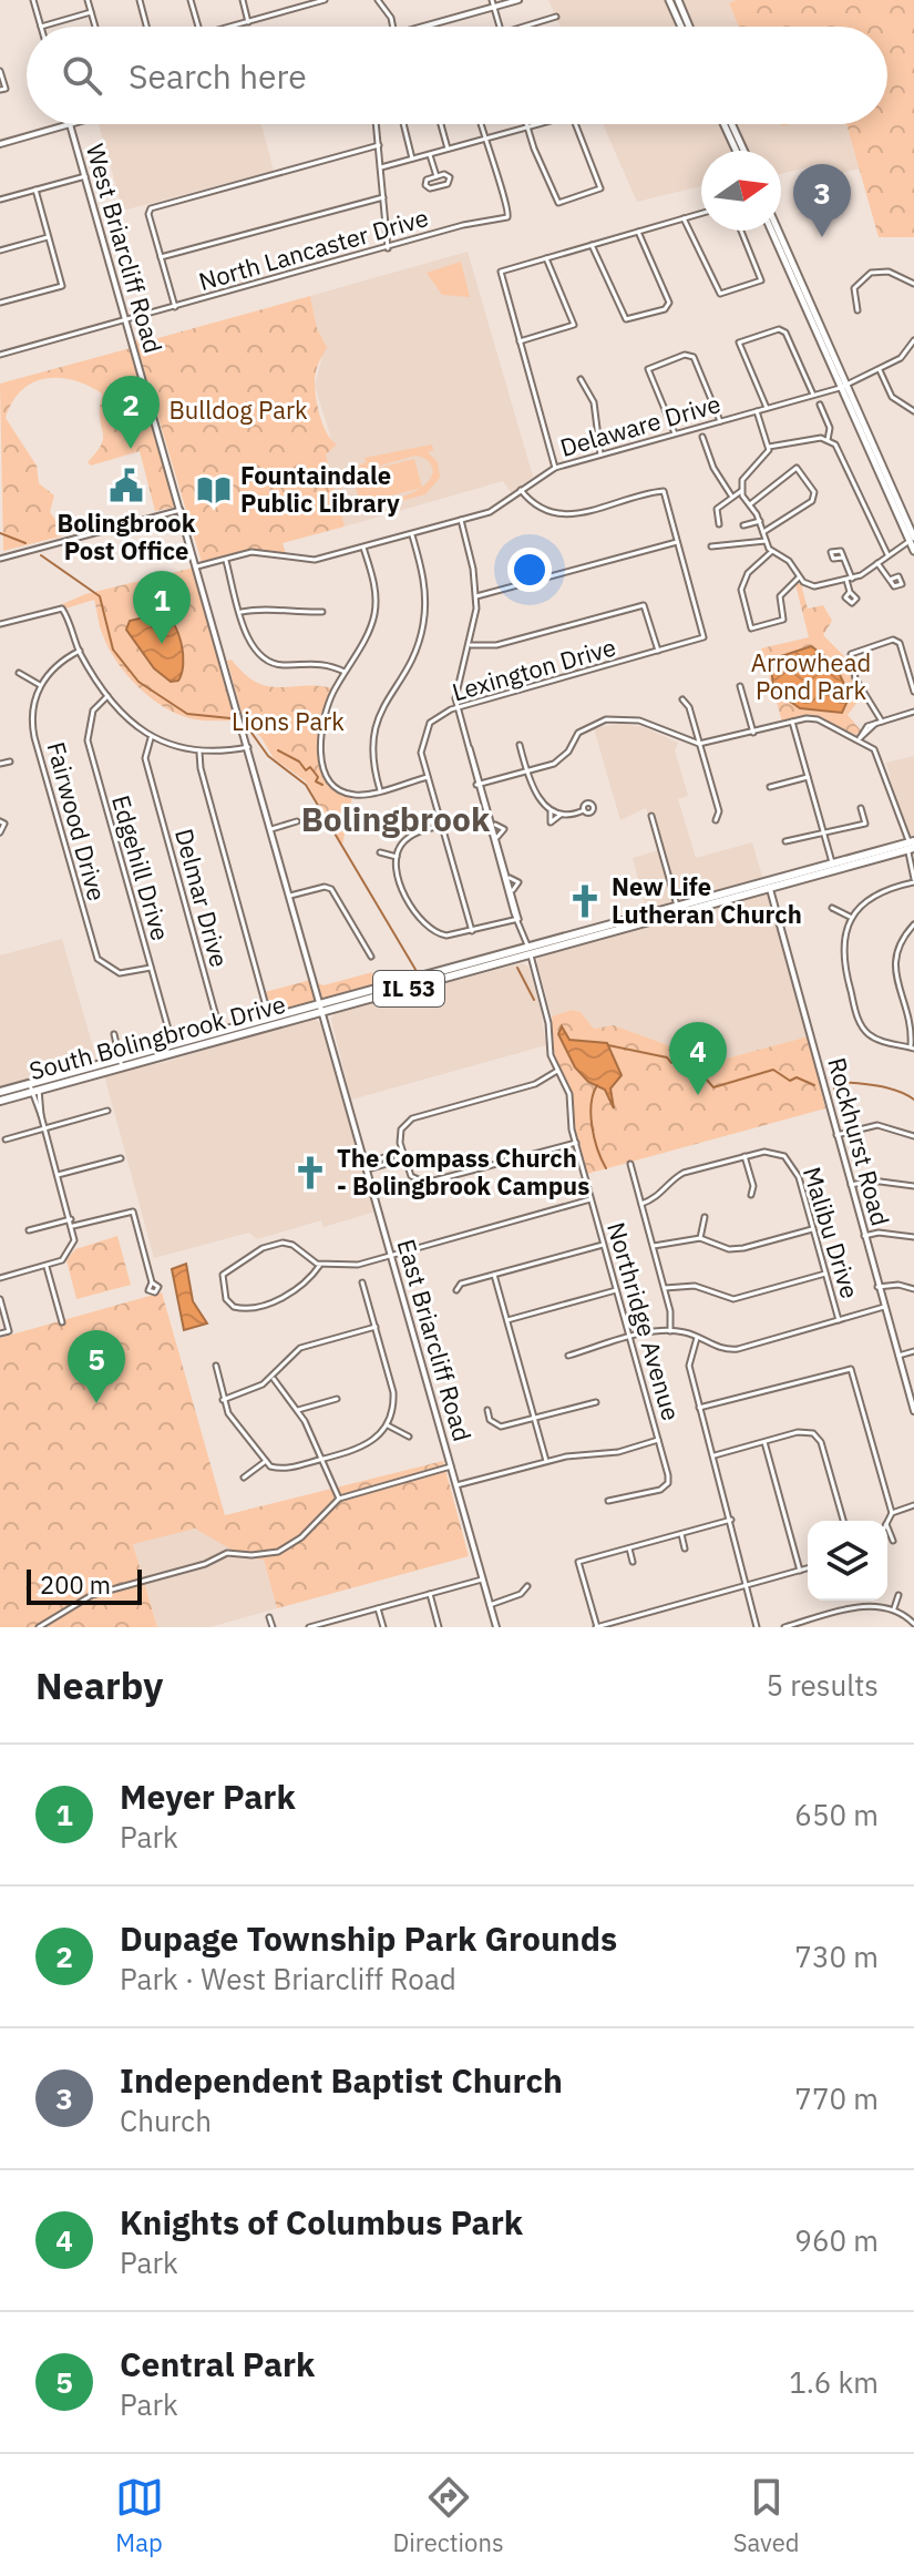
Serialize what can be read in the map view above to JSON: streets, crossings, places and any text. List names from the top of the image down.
{
  "streets": {
    "main road": ["IL 53", "South Bolingbrook Drive"],
    "street": [
      "West Briarcliff Road",
      "North Lancaster Drive",
      "Delaware Drive",
      "Lexington Drive",
      "Fairwood Drive",
      "Edgehill Drive",
      "Delmar Drive",
      "Rockhurst Road",
      "Malibu Drive",
      "Northridge Avenue",
      "East Briarcliff Road"
    ]
  },
  "crossings": [
    ["West Briarcliff Road", "North Lancaster Drive"],
    ["West Briarcliff Road", "Delaware Drive"],
    ["West Briarcliff Road", "IL 53"],
    ["West Briarcliff Road", "South Bolingbrook Drive"],
    ["West Briarcliff Road", "East Briarcliff Road"],
    ["Fairwood Drive", "Edgehill Drive"],
    ["Edgehill Drive", "Delmar Drive"],
    ["Edgehill Drive", "South Bolingbrook Drive"],
    ["IL 53", "South Bolingbrook Drive"],
    ["IL 53", "Rockhurst Road"],
    ["IL 53", "Northridge Avenue"],
    ["IL 53", "East Briarcliff Road"],
    ["South Bolingbrook Drive", "East Briarcliff Road"],
    ["Rockhurst Road", "Malibu Drive"]
  ],
  "districts": ["Bolingbrook"],
  "parks": ["Bulldog Park", "Arrowhead Pond Park", "Lions Park"],
  "places": {
    "public building": ["Bolingbrook Post Office"],
    "library": ["Fountaindale Public Library"],
    "church": ["New Life Lutheran Church", "The Compass Church - Bolingbrook Campus"]
  },
  "scale_bar": "200 m",
  "north": "right",
  "page": {
    "search": "Search here",
    "pins": [
      "3",
      "2",
      "1",
      "4",
      "5"
    ],
    "scale": "200 m",
    "heading": ["Nearby", "5 results"],
    "list": [
      {
        "mark": "1",
        "name": "Meyer Park",
        "note": "Park",
        "value": "650 m"
      },
      {
        "mark": "2",
        "name": "Dupage Township Park Grounds",
        "note": "Park · West Briarcliff Road",
        "value": "730 m"
      },
      {
        "mark": "3",
        "name": "Independent Baptist Church",
        "note": "Church",
        "value": "770 m"
      },
      {
        "mark": "4",
        "name": "Knights of Columbus Park",
        "note": "Park",
        "value": "960 m"
      },
      {
        "mark": "5",
        "name": "Central Park",
        "note": "Park",
        "value": "1.6 km"
      }
    ],
    "nav": ["Map", "Directions", "Saved"]
  }
}
